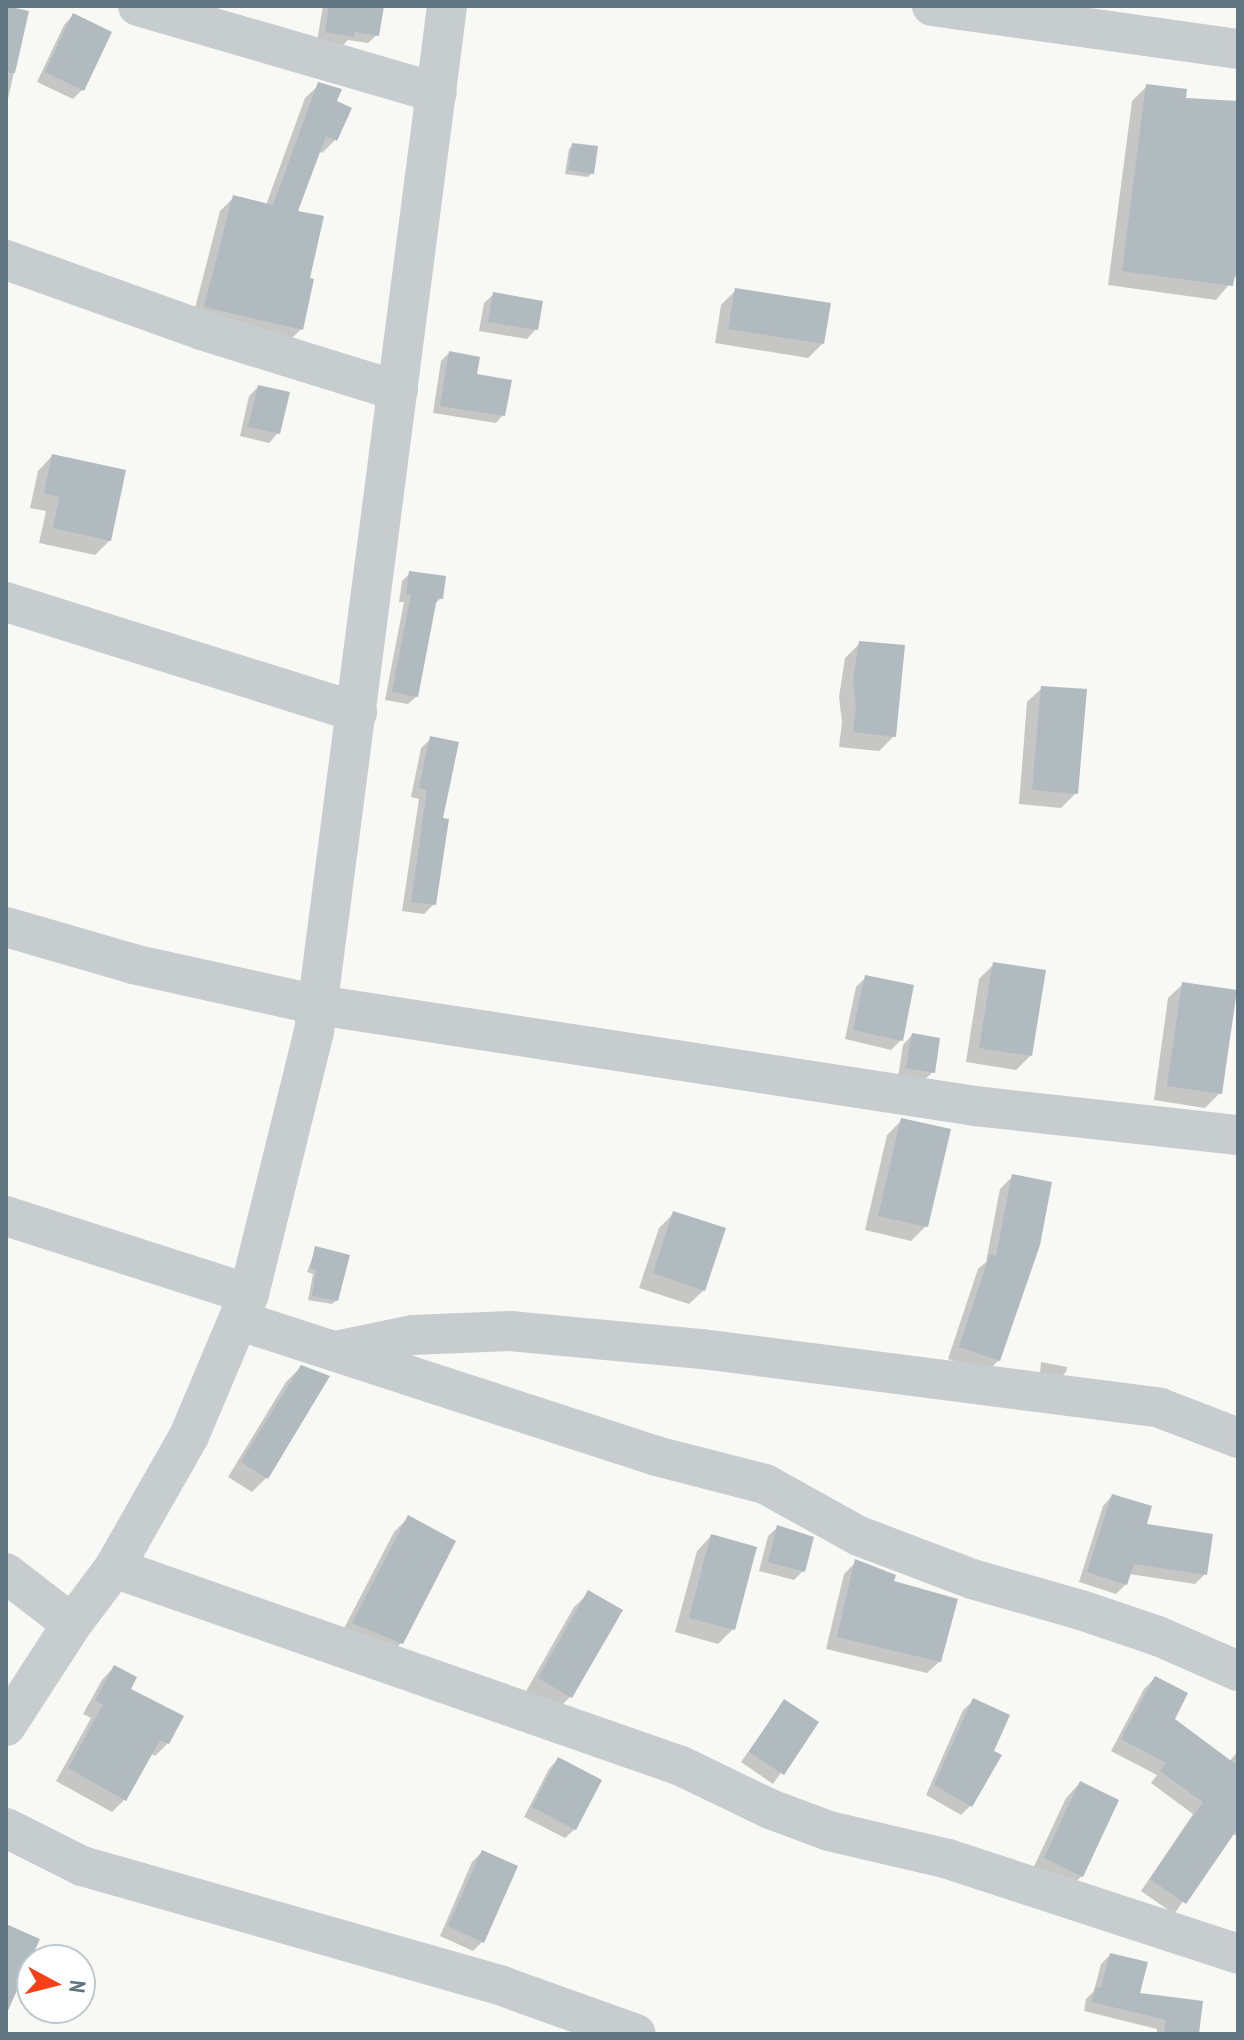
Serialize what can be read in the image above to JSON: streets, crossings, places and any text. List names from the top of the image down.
{
  "north": "right"
}
